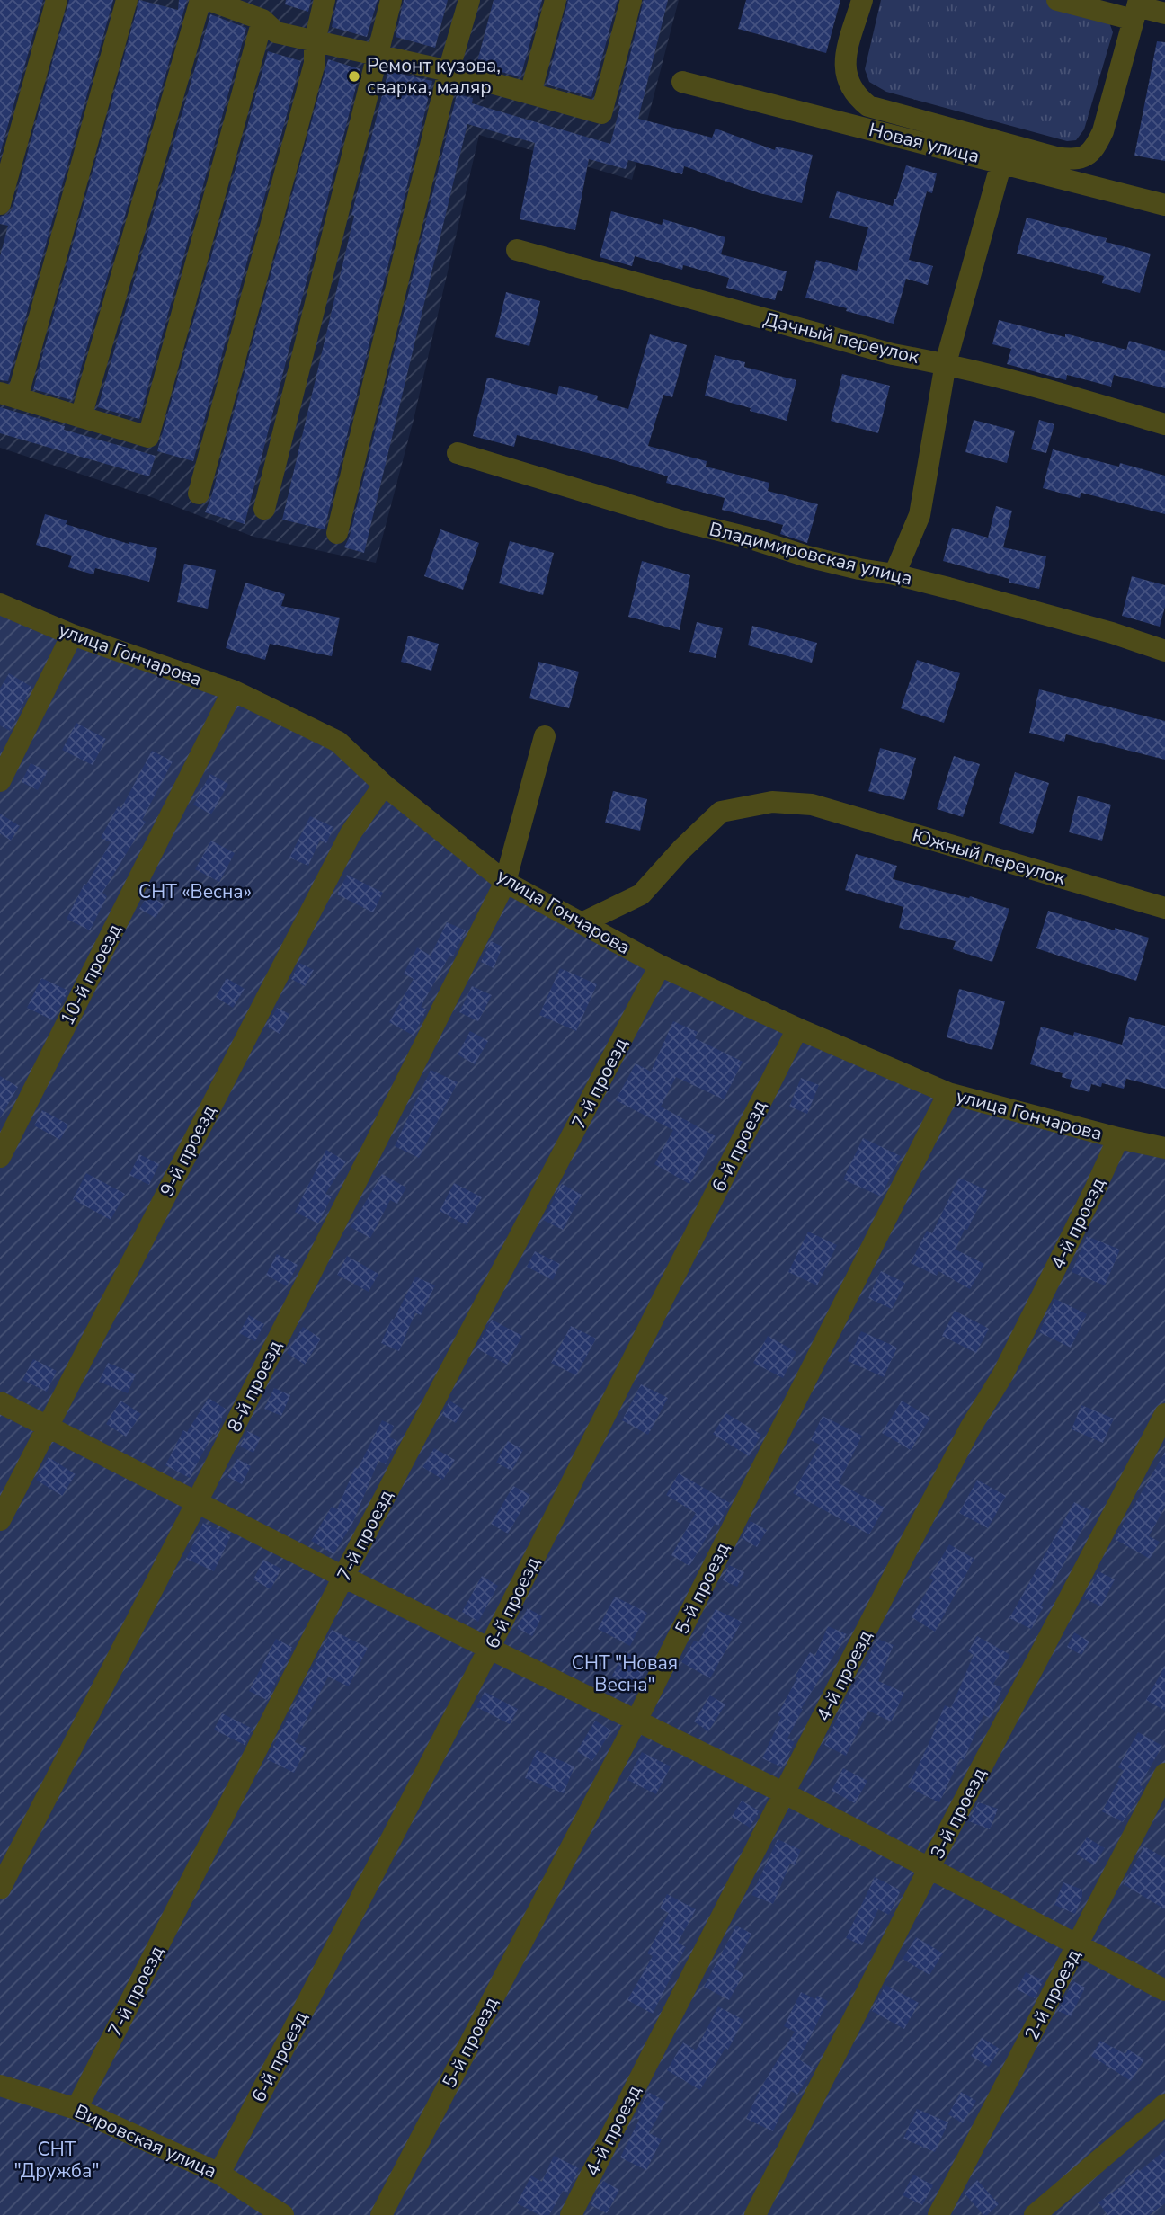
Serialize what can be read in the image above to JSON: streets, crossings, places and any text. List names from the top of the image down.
{
  "streets": {
    "street": [
      "Новая улица",
      "Дачный переулок",
      "Владимировская улица",
      "улица Гончарова",
      "Южный переулок",
      "10-й проезд",
      "7-й проезд",
      "6-й проезд",
      "9-й проезд",
      "4-й проезд",
      "8-й проезд",
      "5-й проезд",
      "3-й проезд",
      "2-й проезд",
      "Вировская улица"
    ]
  },
  "crossings": [
    ["улица Гончарова", "Южный переулок"],
    ["улица Гончарова", "10-й проезд"],
    ["улица Гончарова", "7-й проезд"],
    ["улица Гончарова", "6-й проезд"],
    ["улица Гончарова", "9-й проезд"],
    ["улица Гончарова", "4-й проезд"],
    ["улица Гончарова", "8-й проезд"],
    ["улица Гончарова", "5-й проезд"],
    ["7-й проезд", "Вировская улица"],
    ["6-й проезд", "Вировская улица"]
  ],
  "parks": ["СНТ «Весна»", "СНТ \"Новая Весна\"", "СНТ \"Дружба\""],
  "places": ["Ремонт кузова, сварка, маляр"]
}
